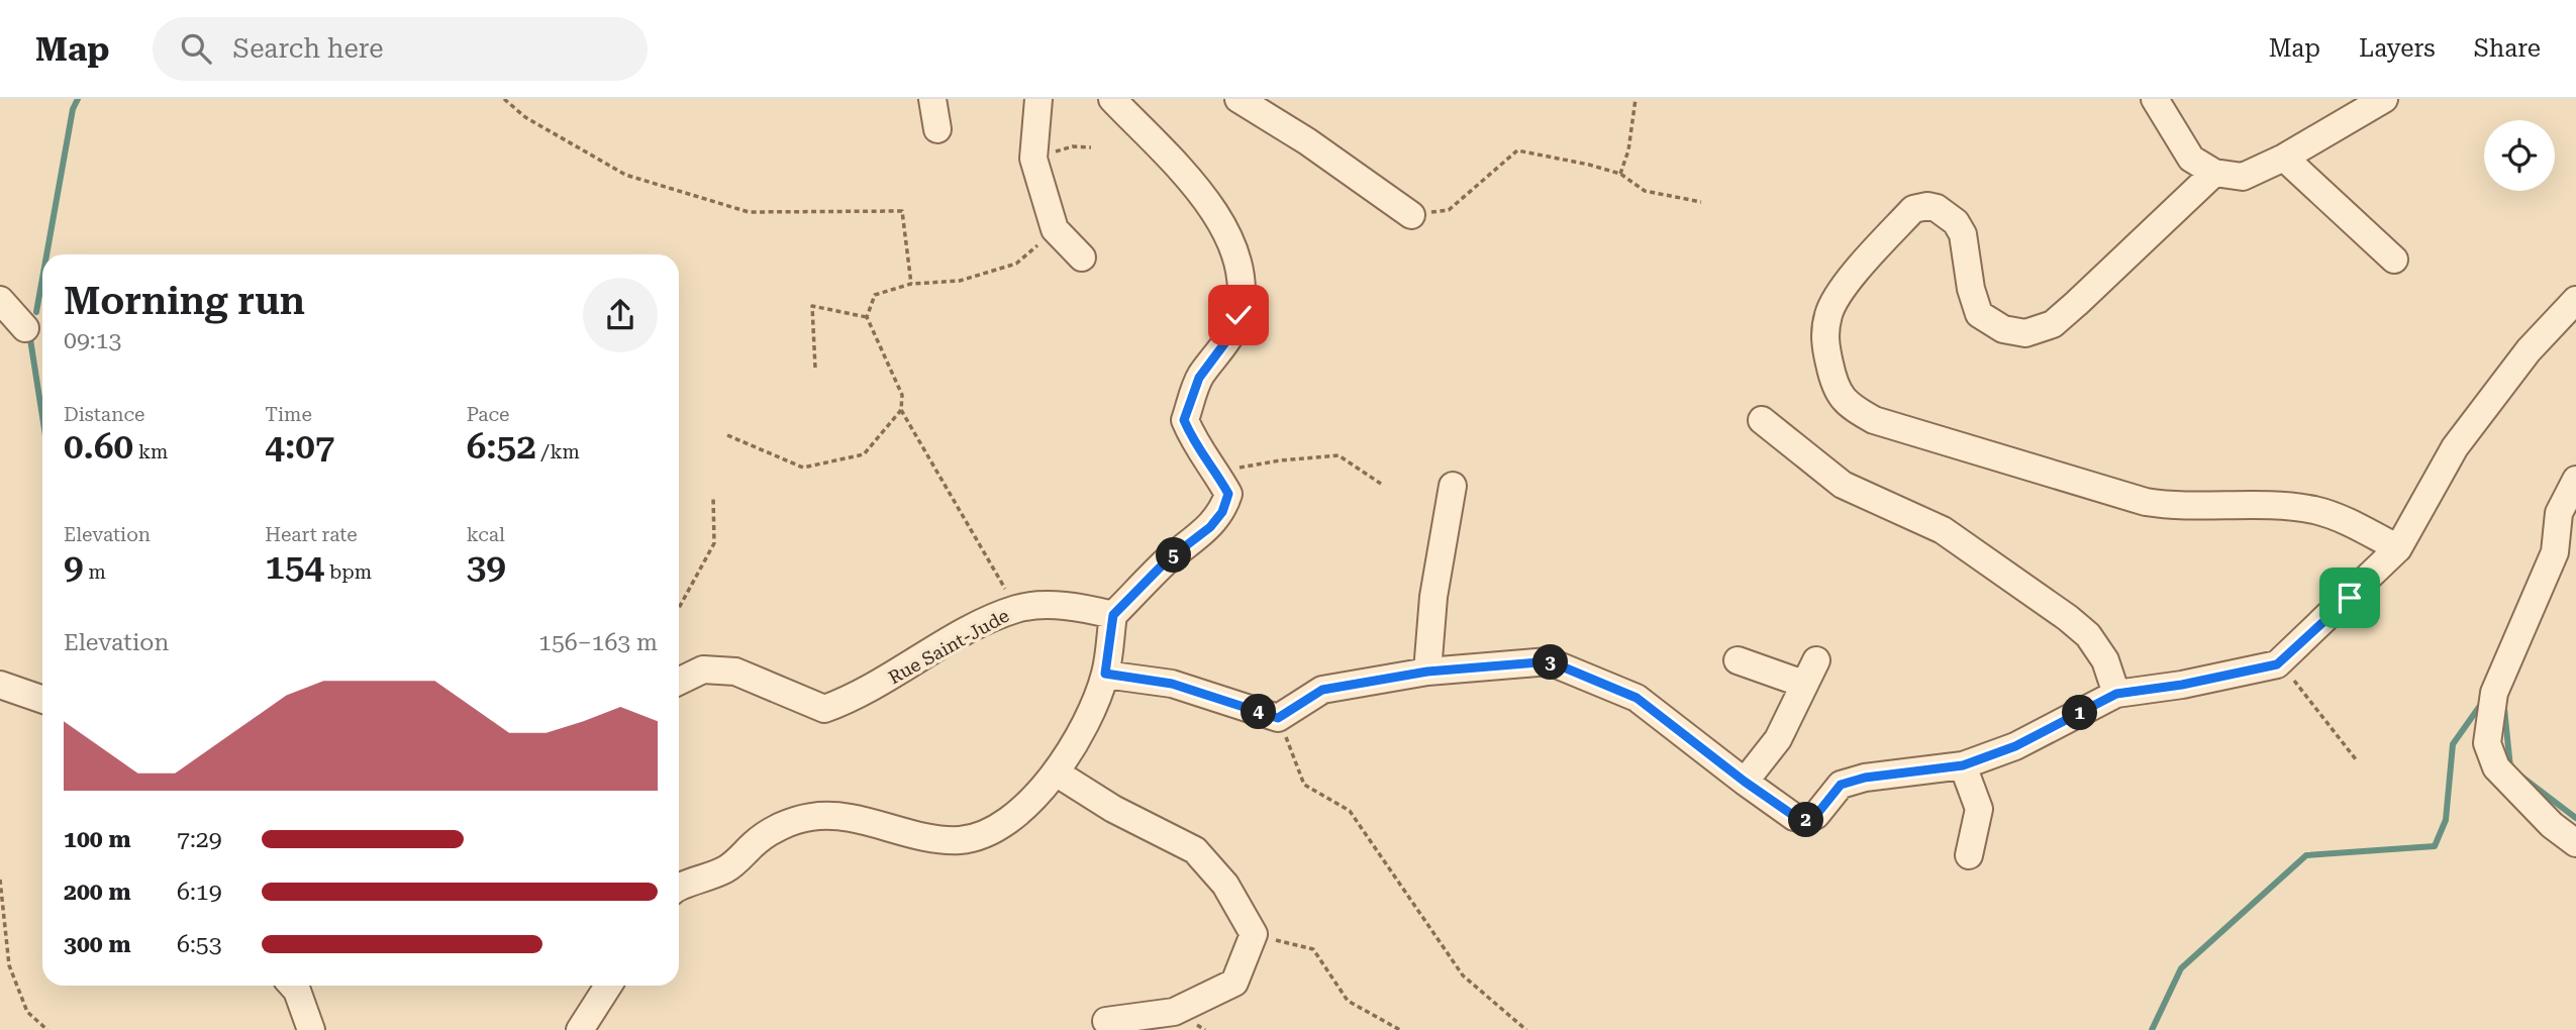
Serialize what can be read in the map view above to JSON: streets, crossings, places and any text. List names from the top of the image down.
{
  "streets": {
    "street": ["Rue Saint-Jude"]
  },
  "page": {
    "header": "Map",
    "search": "Search here",
    "nav": ["Map", "Layers", "Share"],
    "heading": ["Morning run", "09:13"],
    "stats": [
      ["Distance", "0.60 km"],
      ["Time", "4:07"],
      ["Pace", "6:52 /km"],
      ["Elevation", "9 m"],
      ["Heart rate", "154 bpm"],
      ["kcal", "39"]
    ],
    "pins": [
      "5",
      "3",
      "4",
      "1",
      "2"
    ],
    "chart": ["Elevation", "156–163 m"],
    "list": [
      {
        "name": "100 m",
        "note": "7:29"
      },
      {
        "name": "200 m",
        "note": "6:19"
      },
      {
        "name": "300 m",
        "note": "6:53"
      }
    ]
  }
}
